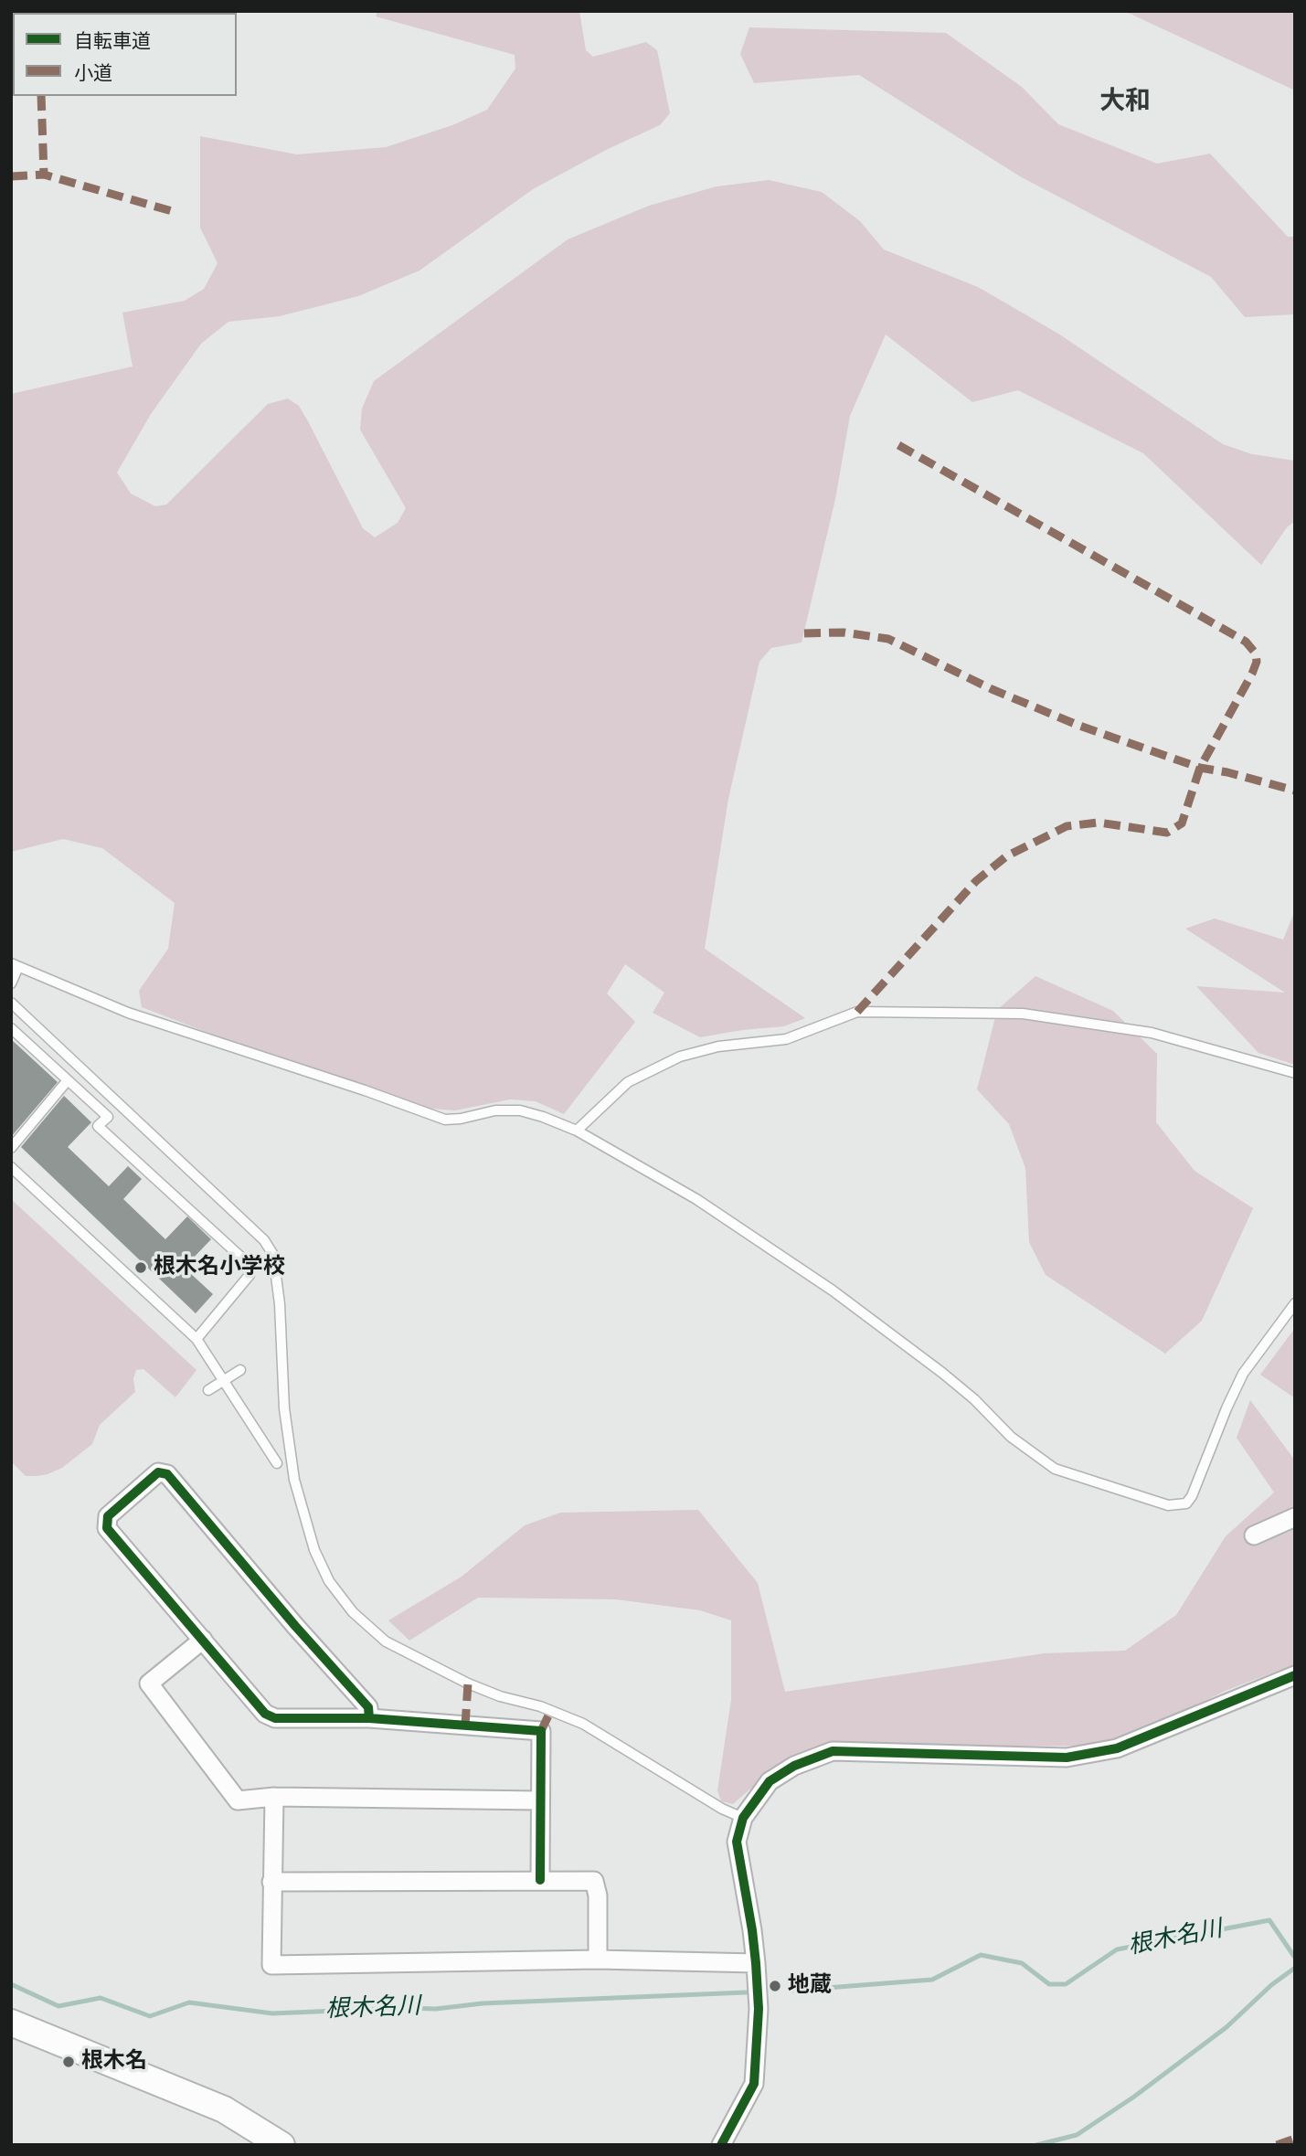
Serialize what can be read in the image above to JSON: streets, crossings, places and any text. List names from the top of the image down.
{
  "districts": ["大和"],
  "water": ["根木名川"],
  "places": ["根木名小学校", "地蔵", "根木名"],
  "legend": ["自転車道", "小道"]
}
